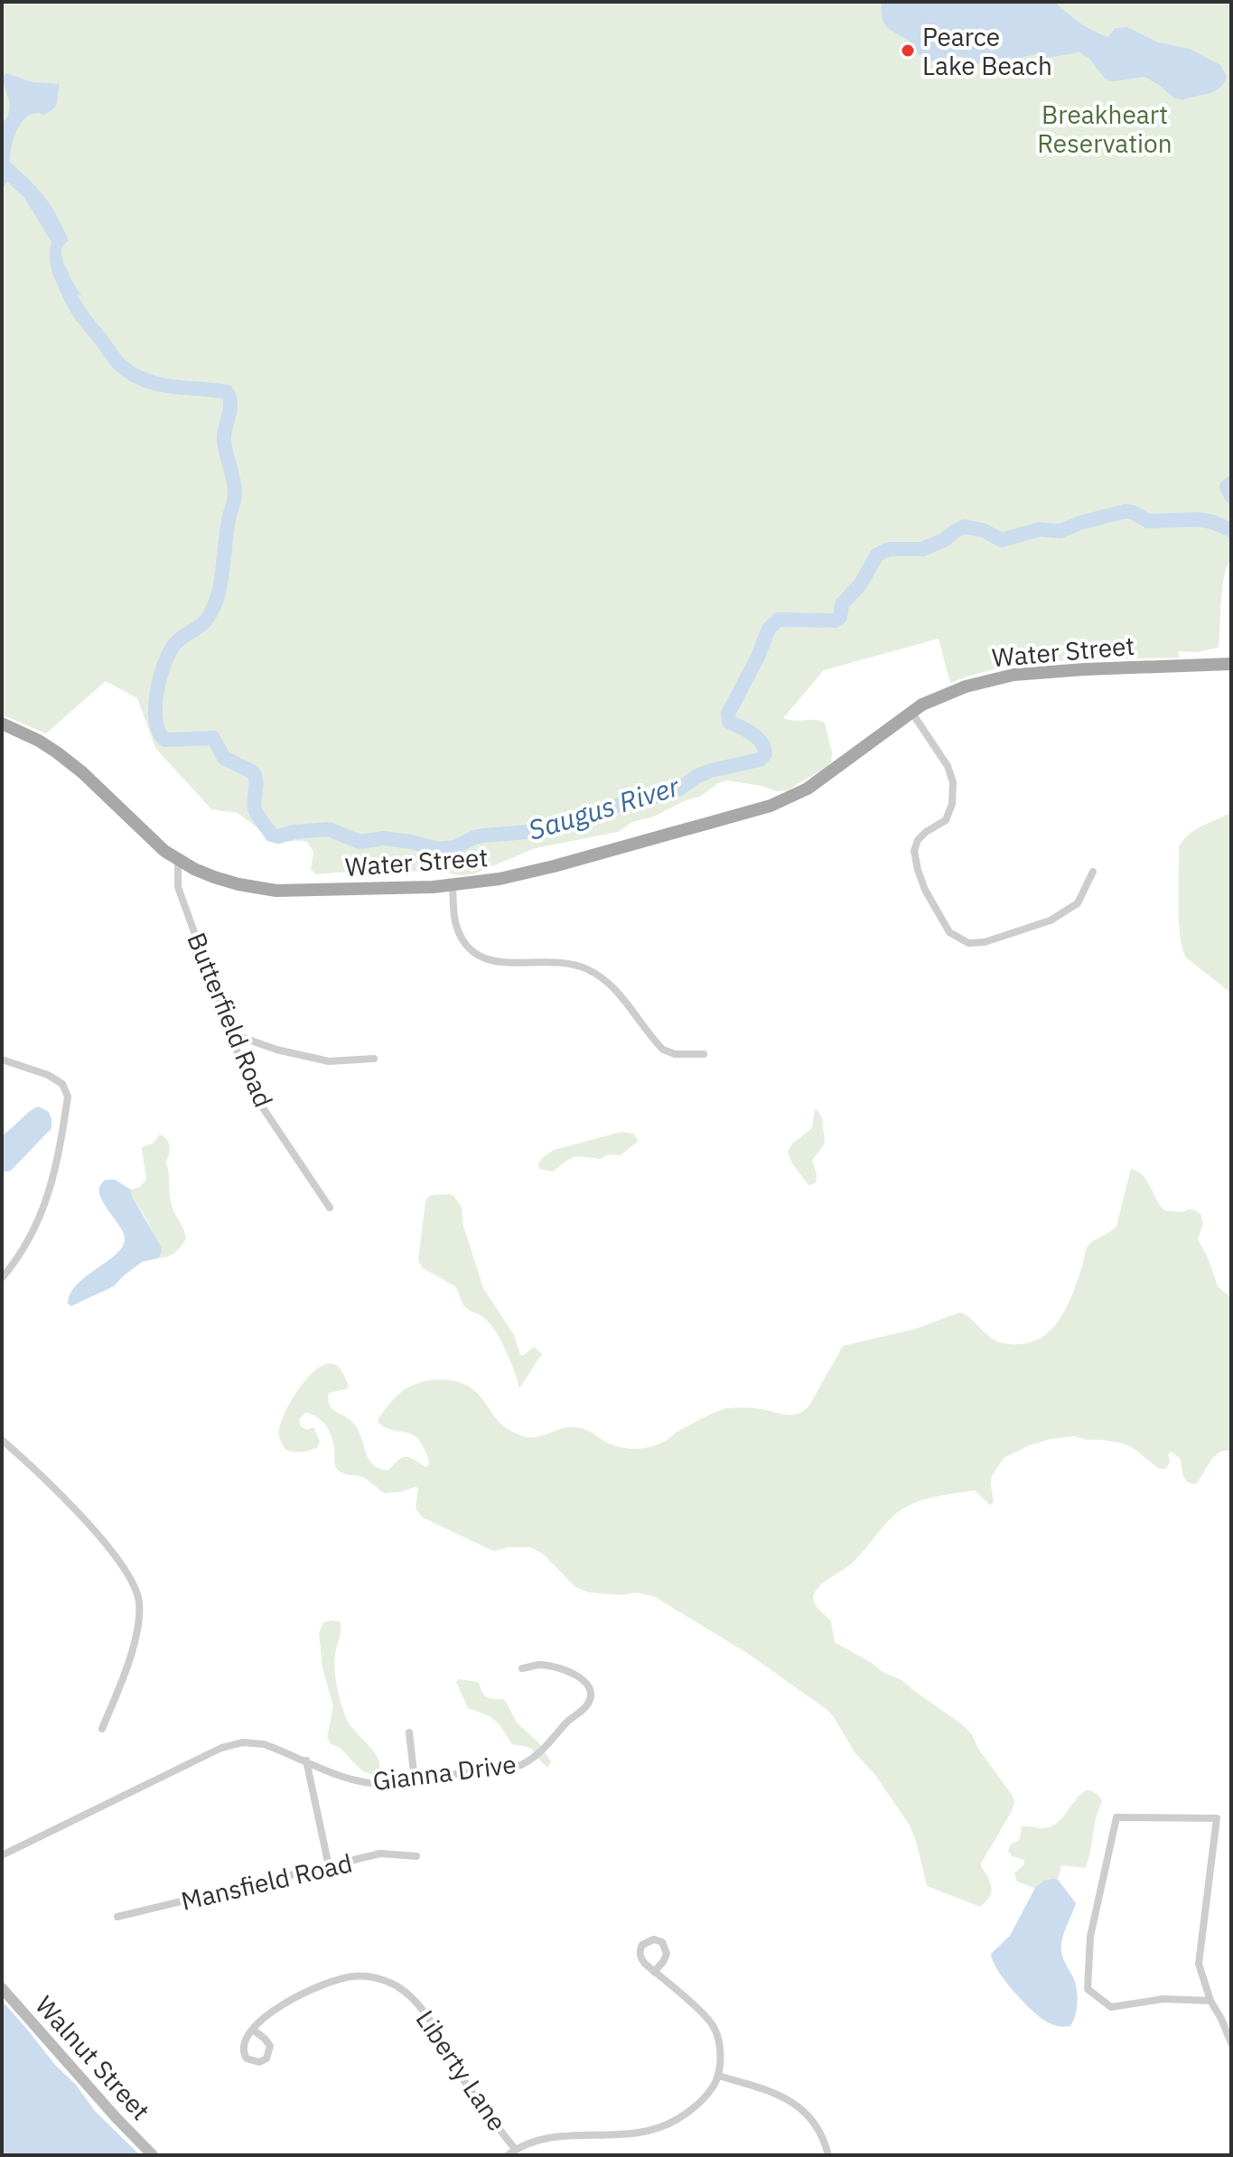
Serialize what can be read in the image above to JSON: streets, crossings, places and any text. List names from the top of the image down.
{
  "streets": {
    "main road": ["Water Street", "Walnut Street"],
    "street": [
      "Butterfield Road",
      "Gianna Drive",
      "Mansfield Road",
      "Liberty Lane"
    ]
  },
  "crossings": [
    ["Water Street", "Butterfield Road"]
  ],
  "water": ["Saugus River"],
  "parks": ["Breakheart Reservation"],
  "places": ["Pearce Lake Beach"]
}
